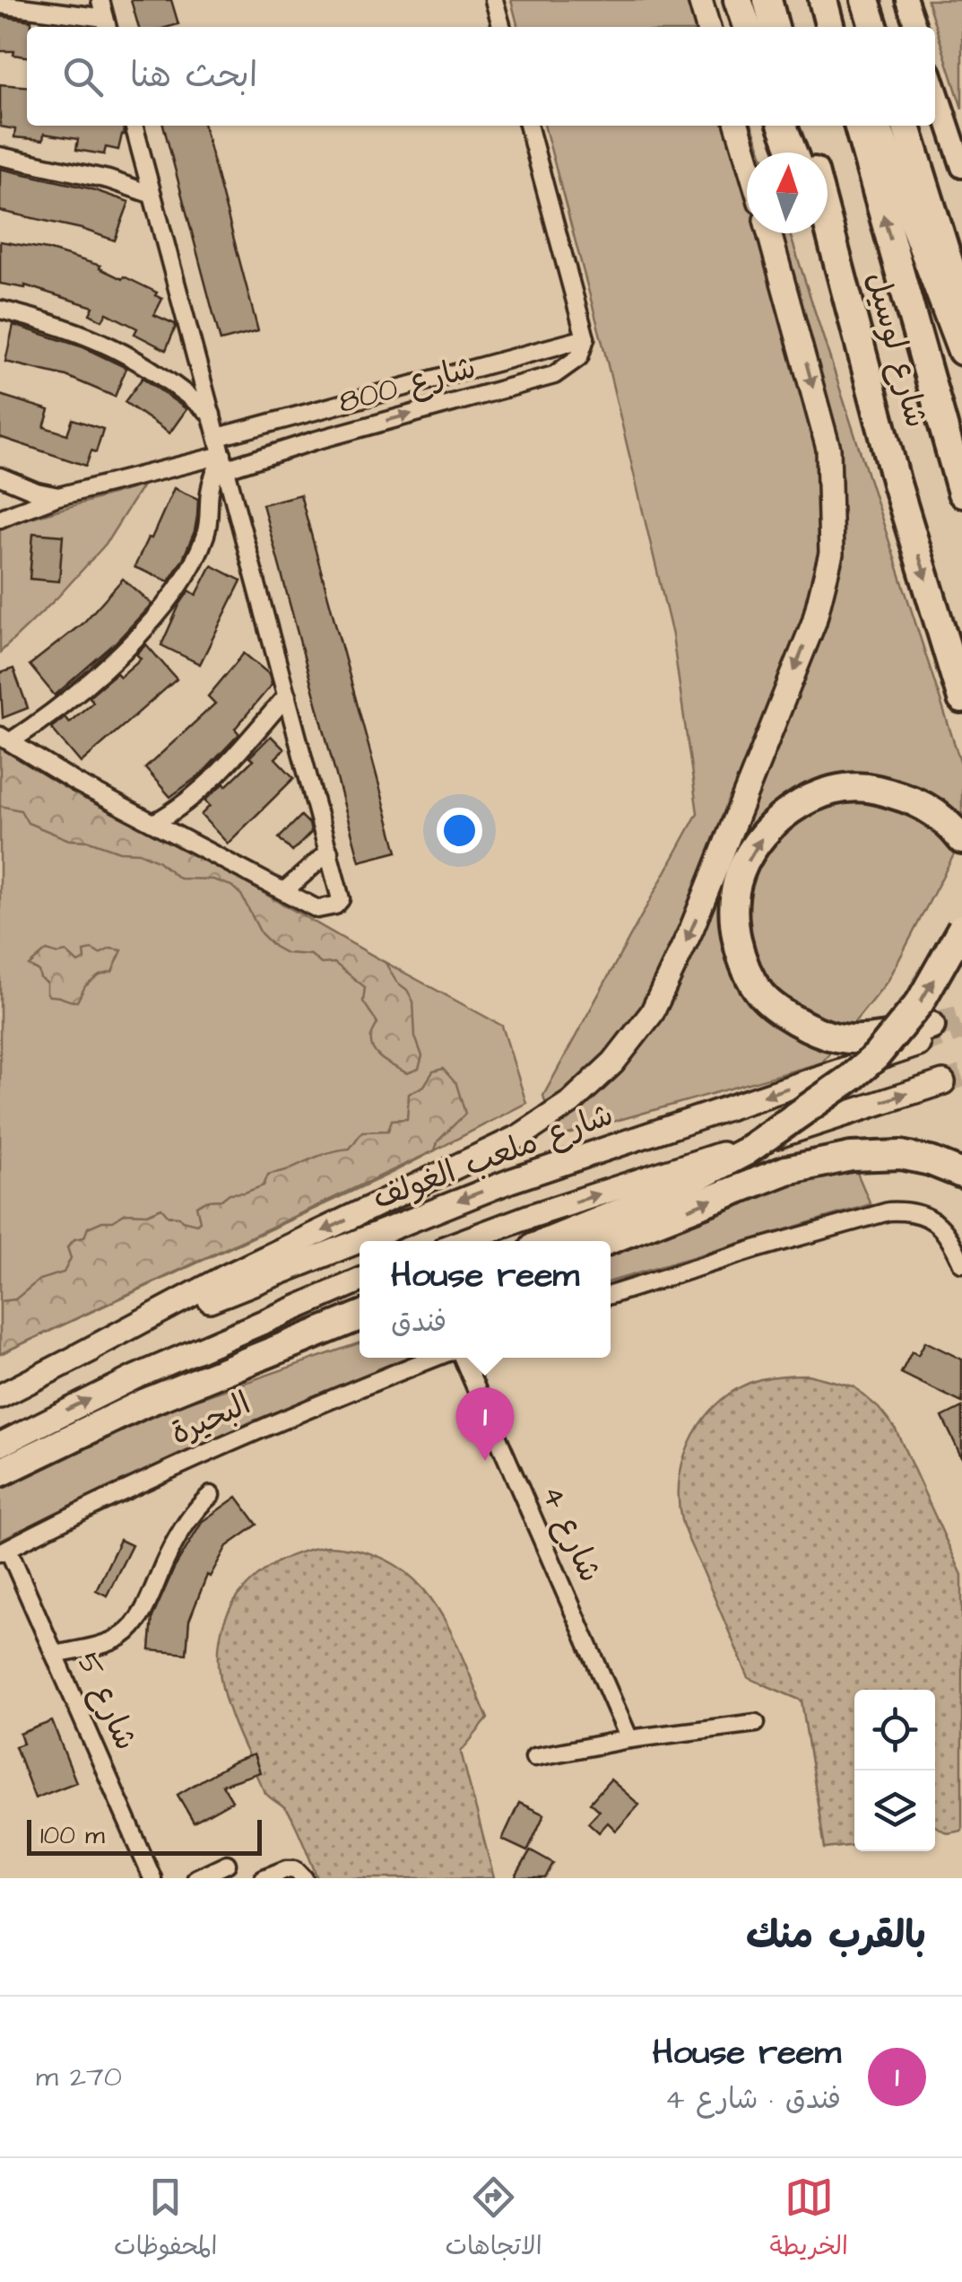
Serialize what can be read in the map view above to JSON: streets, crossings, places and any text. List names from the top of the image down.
{
  "streets": {
    "highway": ["شارع لوسيل"],
    "main road": ["شارع ملعب الغولف"],
    "street": [
      "شارع 800",
      "البحيرة",
      "شارع 4",
      "شارع 5"
    ]
  },
  "crossings": [
    ["البحيرة", "شارع 5"]
  ],
  "scale_bar": "100 m",
  "north": "top",
  "page": {
    "search": "ابحث هنا",
    "popup": ["House reem", "فندق"],
    "pins": "1",
    "scale": "100 m",
    "heading": "بالقرب منك",
    "list": [
      {
        "mark": "1",
        "name": "House reem",
        "note": "فندق · شارع 4",
        "value": "270 m"
      }
    ],
    "nav": ["الخريطة", "الاتجاهات", "المحفوظات"]
  }
}
